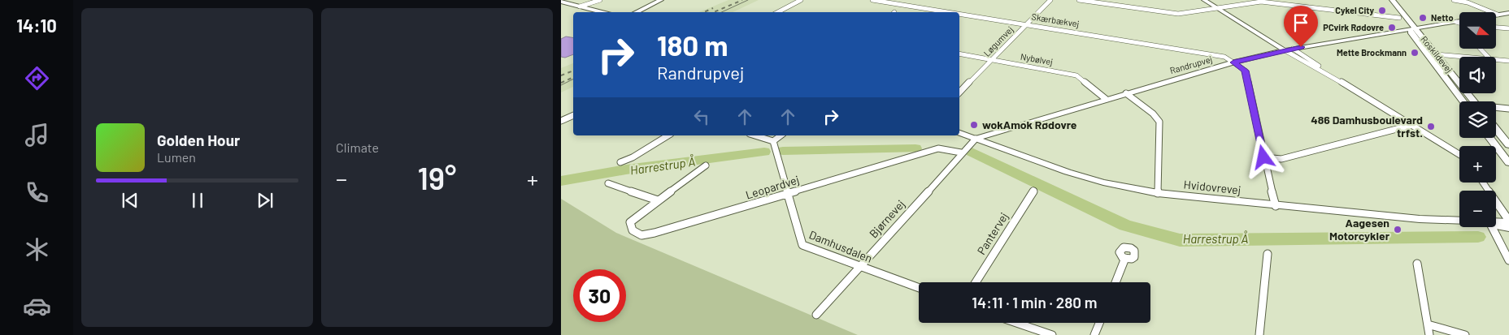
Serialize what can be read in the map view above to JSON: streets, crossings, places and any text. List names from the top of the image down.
{
  "streets": {
    "main road": ["Roskildevej"],
    "street": [
      "Skærbækvej",
      "Løgumvej",
      "Nybølvej",
      "Randrupvej",
      "Leopardvej",
      "Hvidovrevej",
      "Bjørnevej",
      "Pantervej",
      "Damhusdalen"
    ]
  },
  "crossings": [
    ["Skærbækvej", "Løgumvej"],
    ["Skærbækvej", "Randrupvej"],
    ["Løgumvej", "Nybølvej"],
    ["Roskildevej", "Randrupvej"],
    ["Nybølvej", "Randrupvej"],
    ["Randrupvej", "Hvidovrevej"],
    ["Randrupvej", "Bjørnevej"],
    ["Leopardvej", "Bjørnevej"],
    ["Leopardvej", "Damhusdalen"],
    ["Hvidovrevej", "Bjørnevej"],
    ["Bjørnevej", "Damhusdalen"]
  ],
  "water": ["Harrestrup Å"],
  "places": [
    "Cykel City",
    "Netto",
    "PCvirk Rødovre",
    "Mette Brockmann",
    "wokAmok Rødovre",
    "486 Damhusboulevard trfst.",
    "Aagesen Motorcykler"
  ],
  "north": "right",
  "page": {
    "tabs": "14:10",
    "tile": "Climate",
    "map_buttons": ["+", "−"],
    "turn": ["180 m", "Randrupvej"],
    "song": ["Golden Hour", "Lumen"],
    "heat": ["−", "19°", "+"],
    "limit": "30",
    "trip": "14:11 · 1 min · 280 m"
  }
}
